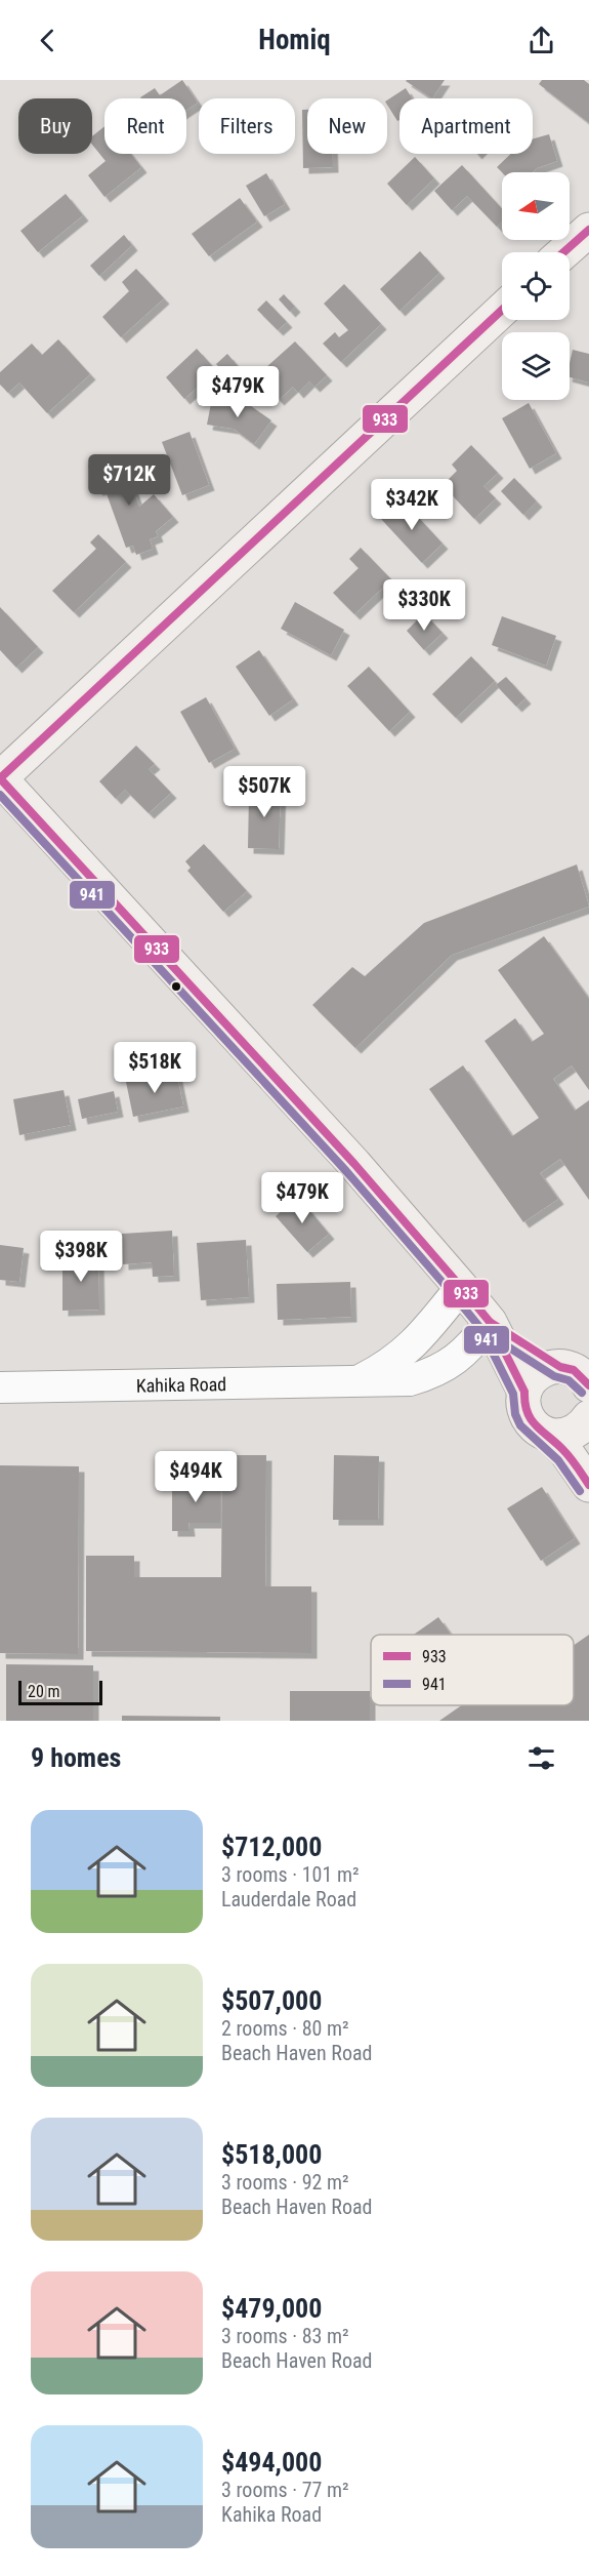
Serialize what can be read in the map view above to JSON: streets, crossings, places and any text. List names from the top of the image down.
{
  "streets": {
    "street": ["Kahika Road"]
  },
  "lines": ["transit line 933", "transit line 941"],
  "legend": ["933", "941"],
  "scale_bar": "20 m",
  "north": "left",
  "page": {
    "header": "Homiq",
    "chip": [
      "Buy",
      "Rent",
      "Filters",
      "New",
      "Apartment"
    ],
    "price": [
      "$479K",
      "$712K",
      "$342K",
      "$330K",
      "$507K",
      "$518K",
      "$479K",
      "$398K",
      "$494K"
    ],
    "scale": "20 m",
    "heading": "9 homes",
    "list": [
      {
        "name": "$712,000",
        "note": "3 rooms · 101 m² · Lauderdale Road"
      },
      {
        "name": "$507,000",
        "note": "2 rooms · 80 m² · Beach Haven Road"
      },
      {
        "name": "$518,000",
        "note": "3 rooms · 92 m² · Beach Haven Road"
      },
      {
        "name": "$479,000",
        "note": "3 rooms · 83 m² · Beach Haven Road"
      },
      {
        "name": "$494,000",
        "note": "3 rooms · 77 m² · Kahika Road"
      }
    ]
  }
}
